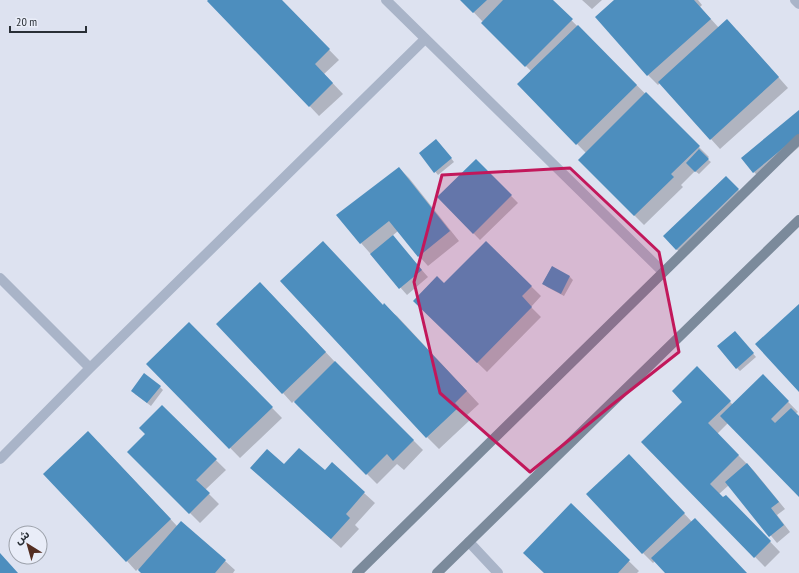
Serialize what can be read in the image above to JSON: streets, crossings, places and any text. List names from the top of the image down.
{
  "scale_bar": "20 m",
  "north": "top left"
}
